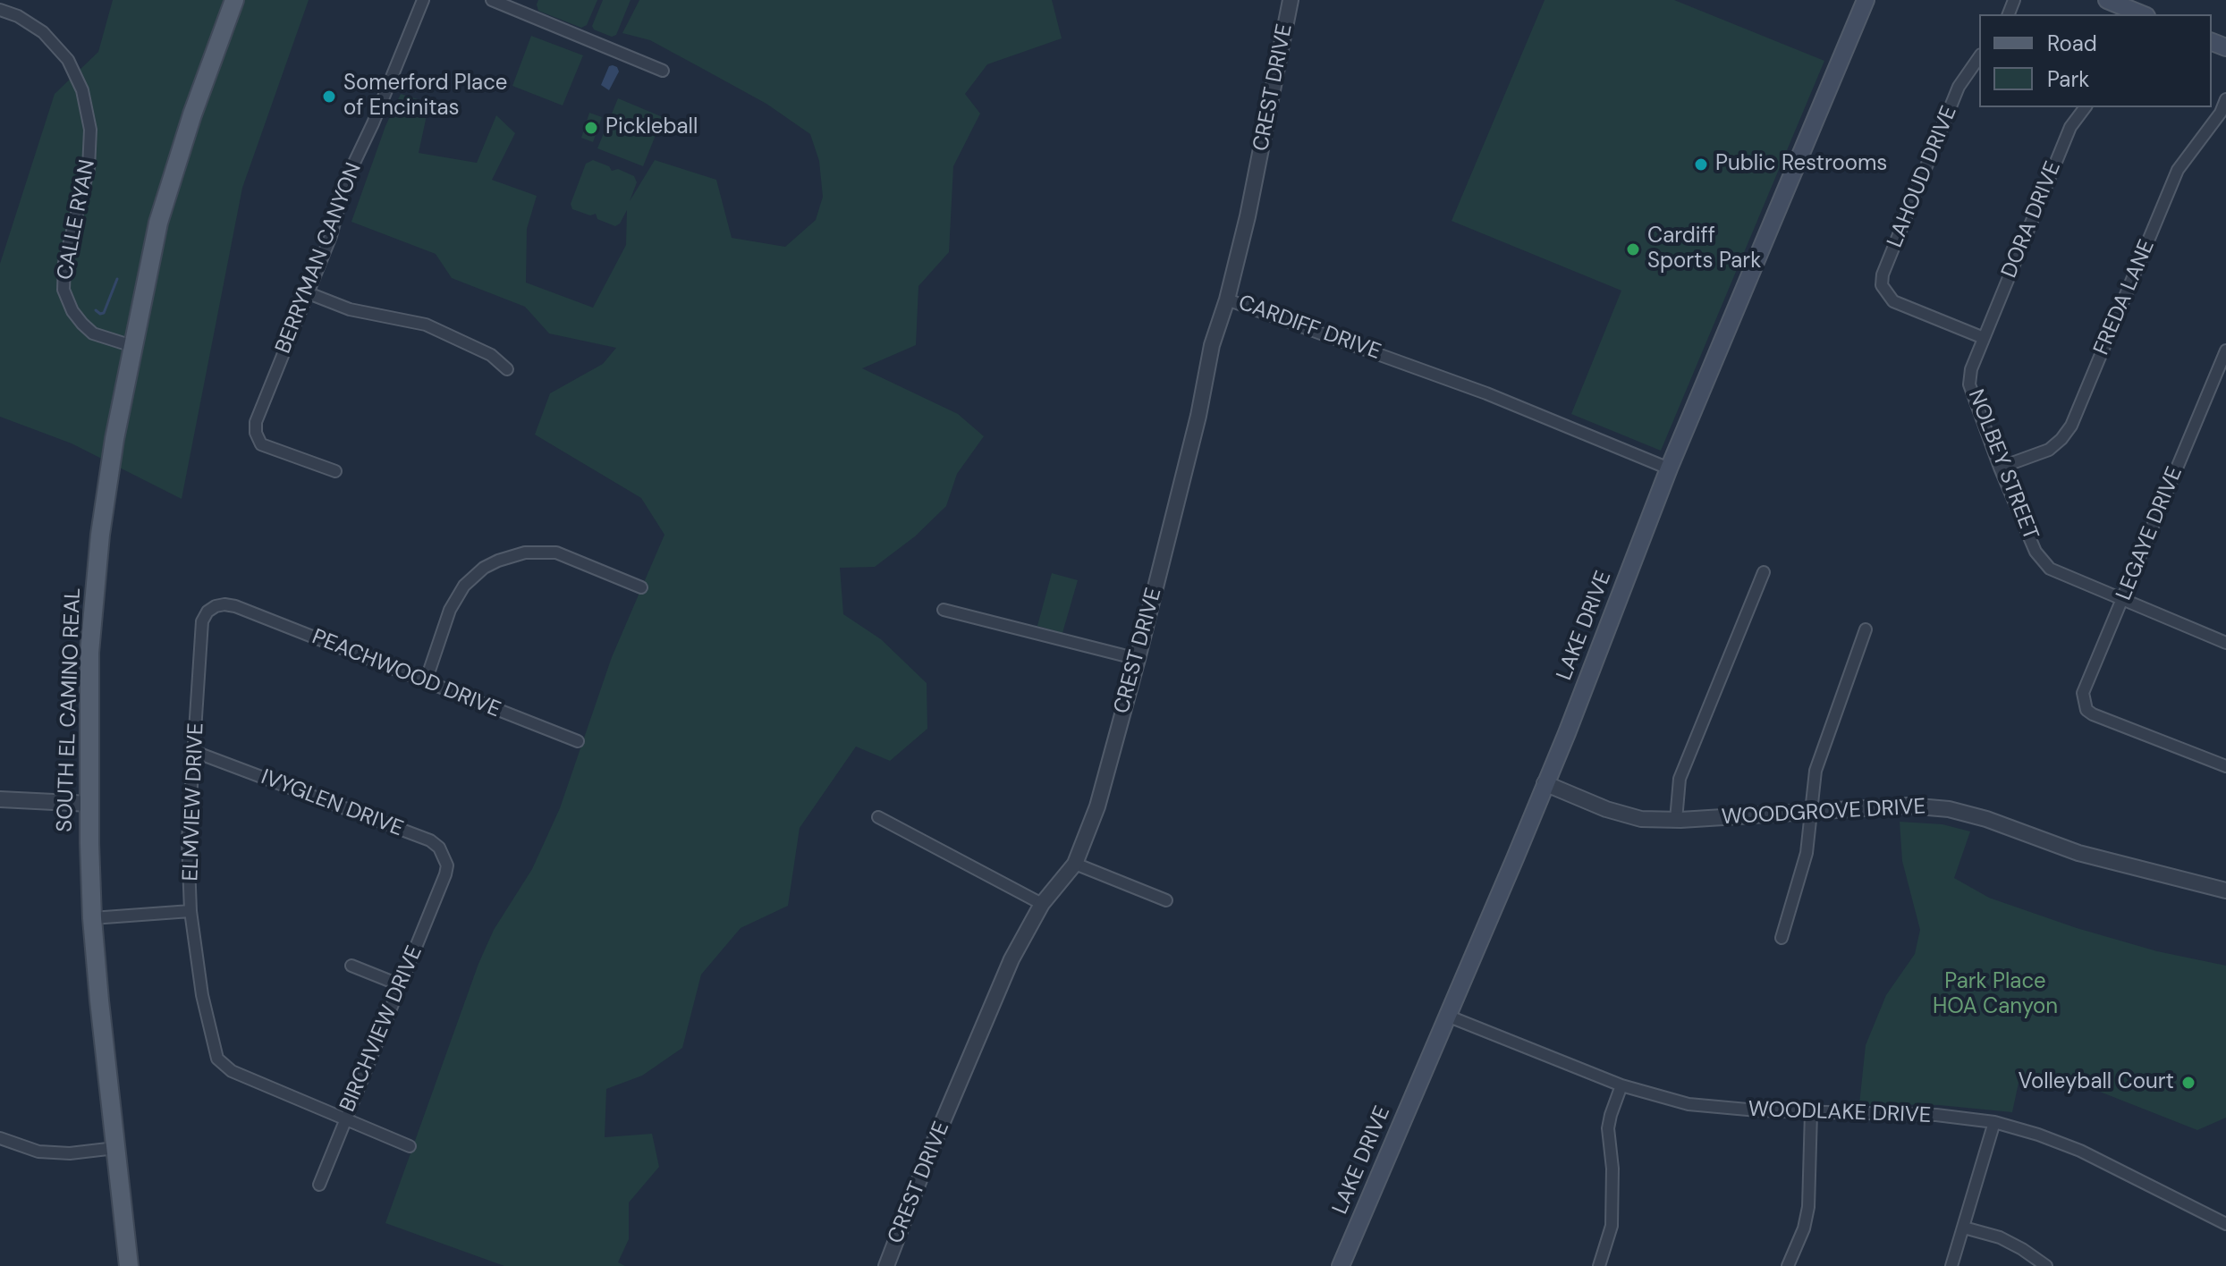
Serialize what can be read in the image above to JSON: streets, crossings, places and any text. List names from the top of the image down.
{
  "streets": {
    "main road": ["LAKE DRIVE", "SOUTH EL CAMINO REAL"],
    "street": [
      "CREST DRIVE",
      "LAHOUD DRIVE",
      "CALLE RYAN",
      "DORA DRIVE",
      "BERRYMAN CANYON",
      "FREDA LANE",
      "CARDIFF DRIVE",
      "NOLBEY STREET",
      "LEGAYE DRIVE",
      "PEACHWOOD DRIVE",
      "ELMVIEW DRIVE",
      "IVYGLEN DRIVE",
      "WOODGROVE DRIVE",
      "BIRCHVIEW DRIVE",
      "WOODLAKE DRIVE"
    ]
  },
  "crossings": [
    ["CREST DRIVE", "CARDIFF DRIVE"],
    ["LAHOUD DRIVE", "DORA DRIVE"],
    ["LAHOUD DRIVE", "NOLBEY STREET"],
    ["CALLE RYAN", "SOUTH EL CAMINO REAL"],
    ["DORA DRIVE", "NOLBEY STREET"],
    ["FREDA LANE", "NOLBEY STREET"],
    ["CARDIFF DRIVE", "LAKE DRIVE"],
    ["NOLBEY STREET", "LEGAYE DRIVE"],
    ["LAKE DRIVE", "WOODGROVE DRIVE"],
    ["LAKE DRIVE", "WOODLAKE DRIVE"],
    ["PEACHWOOD DRIVE", "ELMVIEW DRIVE"],
    ["ELMVIEW DRIVE", "IVYGLEN DRIVE"],
    ["ELMVIEW DRIVE", "BIRCHVIEW DRIVE"],
    ["IVYGLEN DRIVE", "BIRCHVIEW DRIVE"]
  ],
  "parks": ["Park Place HOA Canyon"],
  "places": [
    "Somerford Place of Encinitas",
    "Pickleball",
    "Public Restrooms",
    "Cardiff Sports Park",
    "Volleyball Court"
  ],
  "legend": ["Road", "Park"]
}
